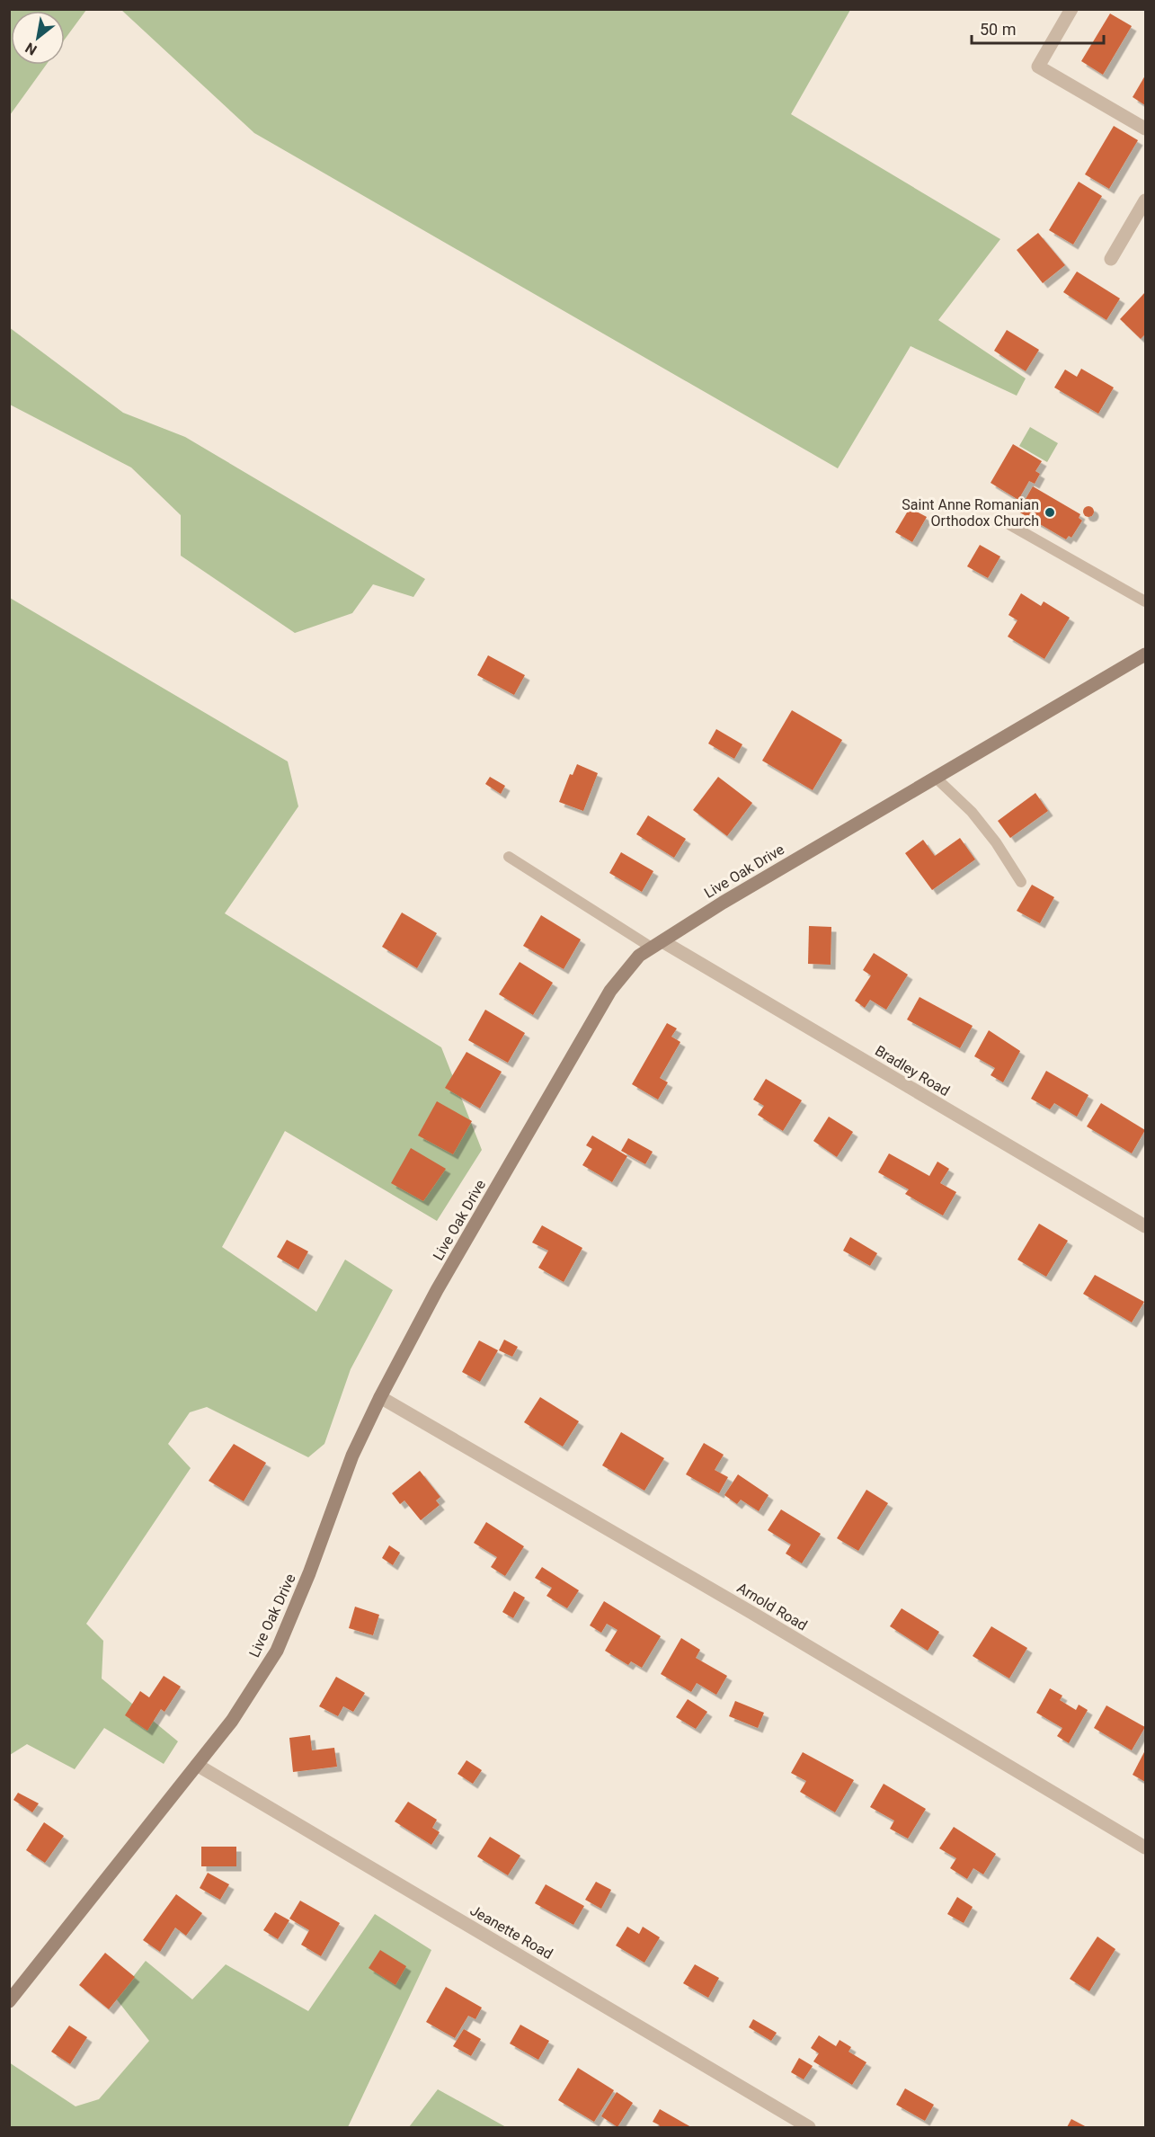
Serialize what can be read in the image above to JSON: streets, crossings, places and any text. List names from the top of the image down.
{
  "streets": {
    "main road": ["Live Oak Drive"],
    "street": ["Bradley Road", "Arnold Road", "Jeanette Road"]
  },
  "crossings": [
    ["Live Oak Drive", "Bradley Road"],
    ["Live Oak Drive", "Arnold Road"],
    ["Live Oak Drive", "Jeanette Road"]
  ],
  "places": ["Saint Anne Romanian Orthodox Church"],
  "scale_bar": "50 m",
  "north": "bottom left"
}
